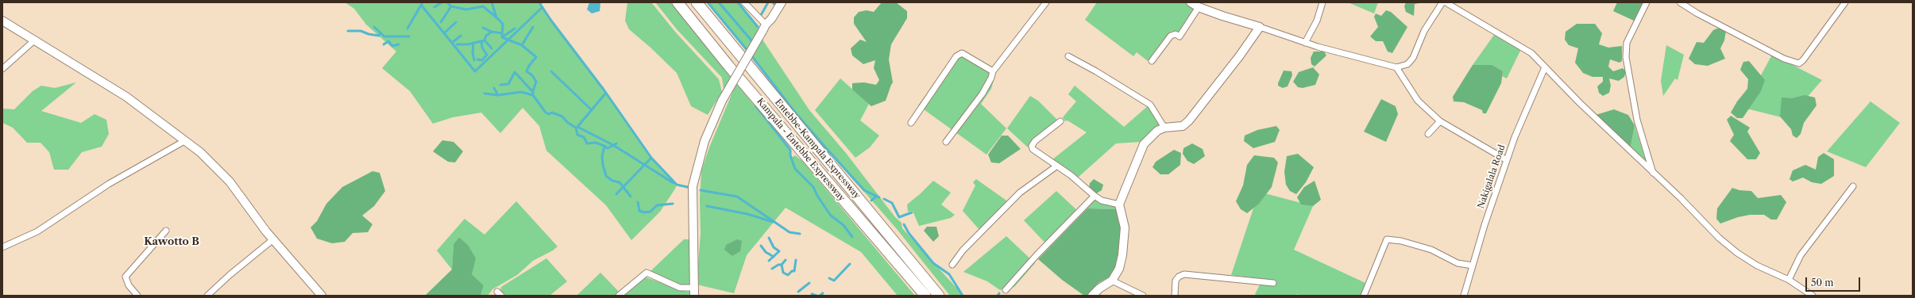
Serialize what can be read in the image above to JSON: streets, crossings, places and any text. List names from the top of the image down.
{
  "streets": {
    "highway": ["Entebbe-Kampala Expressway", "Kampala - Entebbe Expressway"],
    "street": ["Nakigalala Road"]
  },
  "districts": ["Kawotto B"],
  "scale_bar": "50 m"
}
